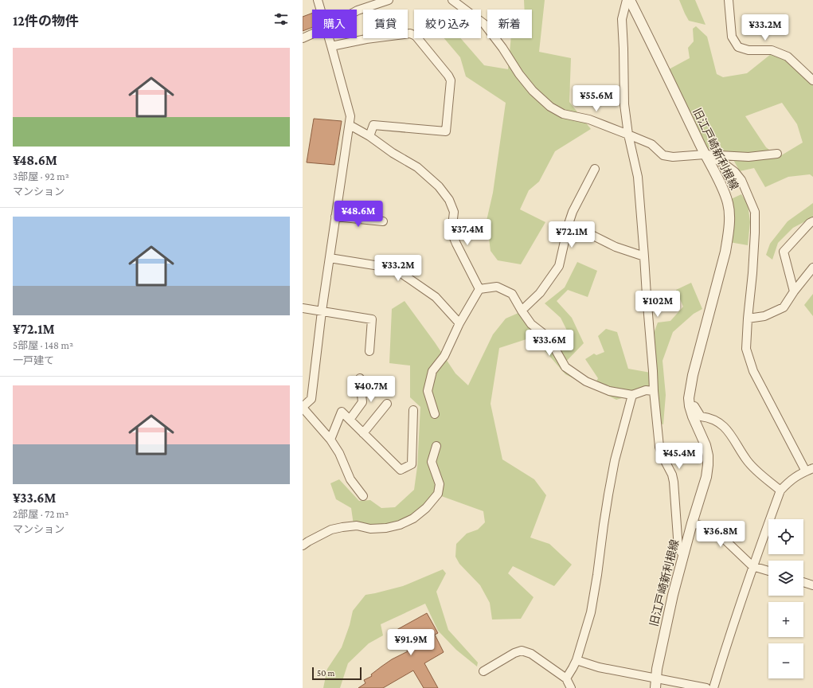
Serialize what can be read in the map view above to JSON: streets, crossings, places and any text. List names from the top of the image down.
{
  "streets": {
    "street": ["旧江戸崎新利根線"]
  },
  "scale_bar": "50 m",
  "page": {
    "heading": "12件の物件",
    "chip": [
      "購入",
      "賃貸",
      "絞り込み",
      "新着"
    ],
    "price": [
      "¥33.2M",
      "¥55.6M",
      "¥48.6M",
      "¥37.4M",
      "¥72.1M",
      "¥33.2M",
      "¥102M",
      "¥33.6M",
      "¥40.7M",
      "¥45.4M",
      "¥36.8M",
      "¥91.9M"
    ],
    "list": [
      {
        "name": "¥48.6M",
        "note": "3部屋 · 92 m² · マンション"
      },
      {
        "name": "¥72.1M",
        "note": "5部屋 · 148 m² · 一戸建て"
      },
      {
        "name": "¥33.6M",
        "note": "2部屋 · 72 m² · マンション"
      }
    ],
    "map_buttons": ["+", "−"],
    "scale": "50 m"
  }
}
